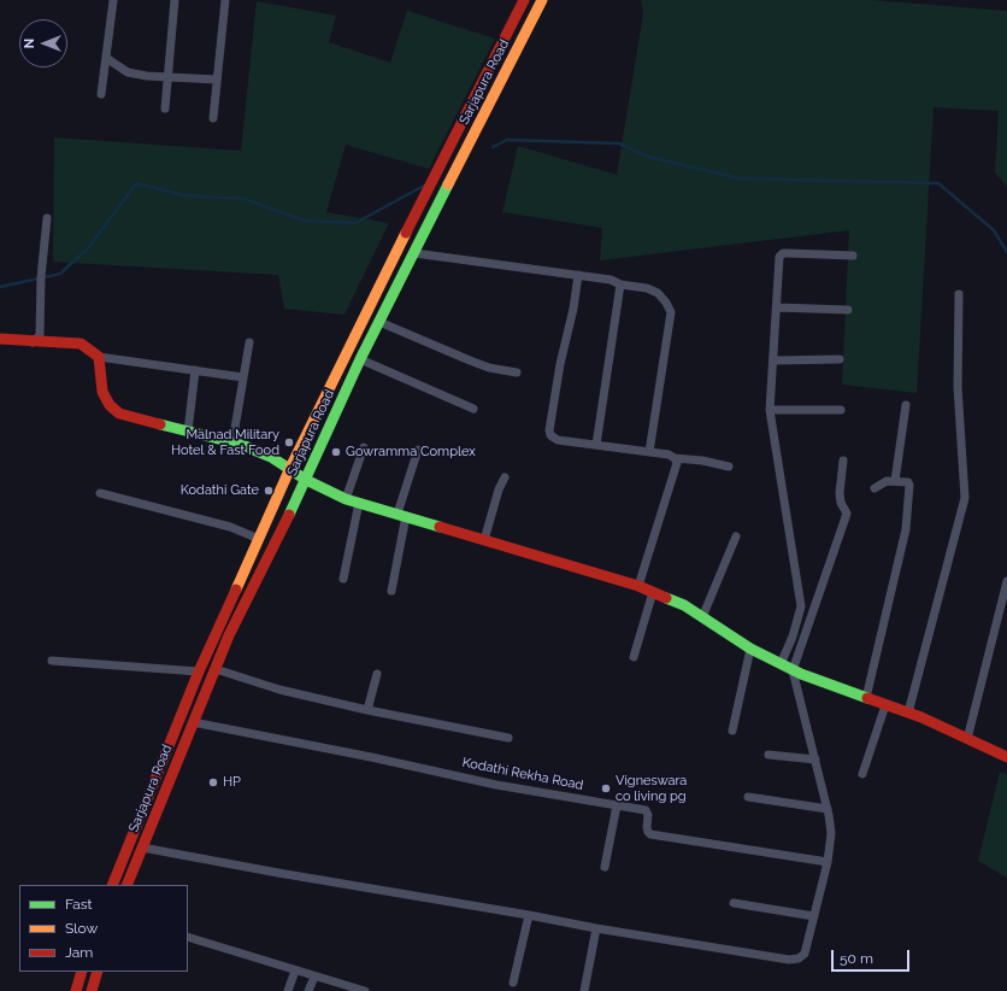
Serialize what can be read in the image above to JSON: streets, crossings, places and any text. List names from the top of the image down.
{
  "streets": {
    "main road": ["Sarjapura Road"],
    "street": ["Kodathi Rekha Road"]
  },
  "crossings": [
    ["Sarjapura Road", "Kodathi Rekha Road"]
  ],
  "places": [
    "Malnad Military Hotel & Fast Food",
    "Gowramma Complex",
    "Kodathi Gate",
    "HP",
    "Vigneswara co living pg"
  ],
  "legend": ["Fast", "Slow", "Jam"],
  "scale_bar": "50 m",
  "north": "left"
}
